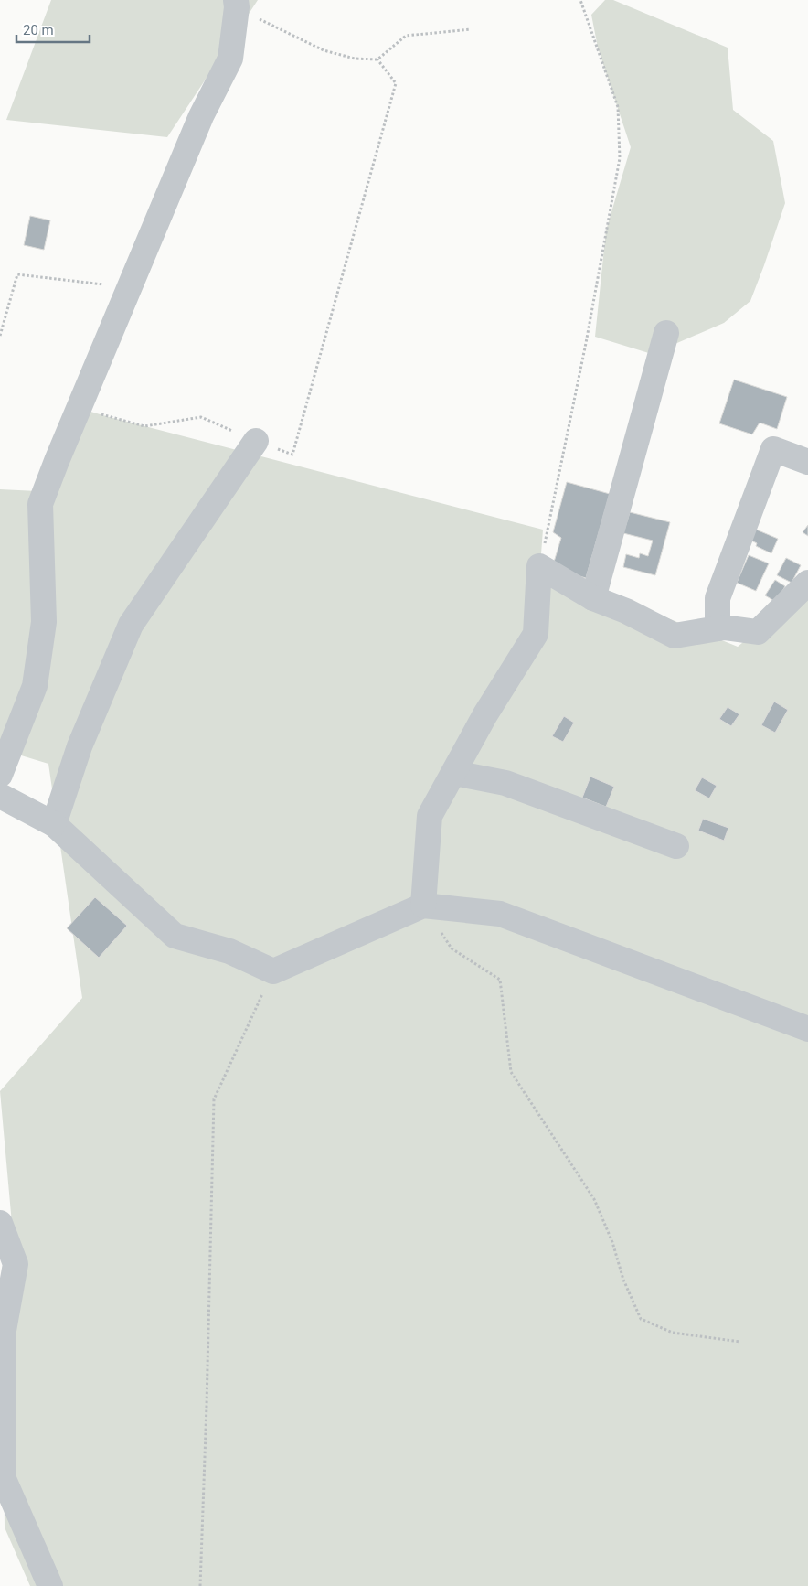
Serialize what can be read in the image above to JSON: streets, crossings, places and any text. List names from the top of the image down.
{
  "scale_bar": "20 m"
}
